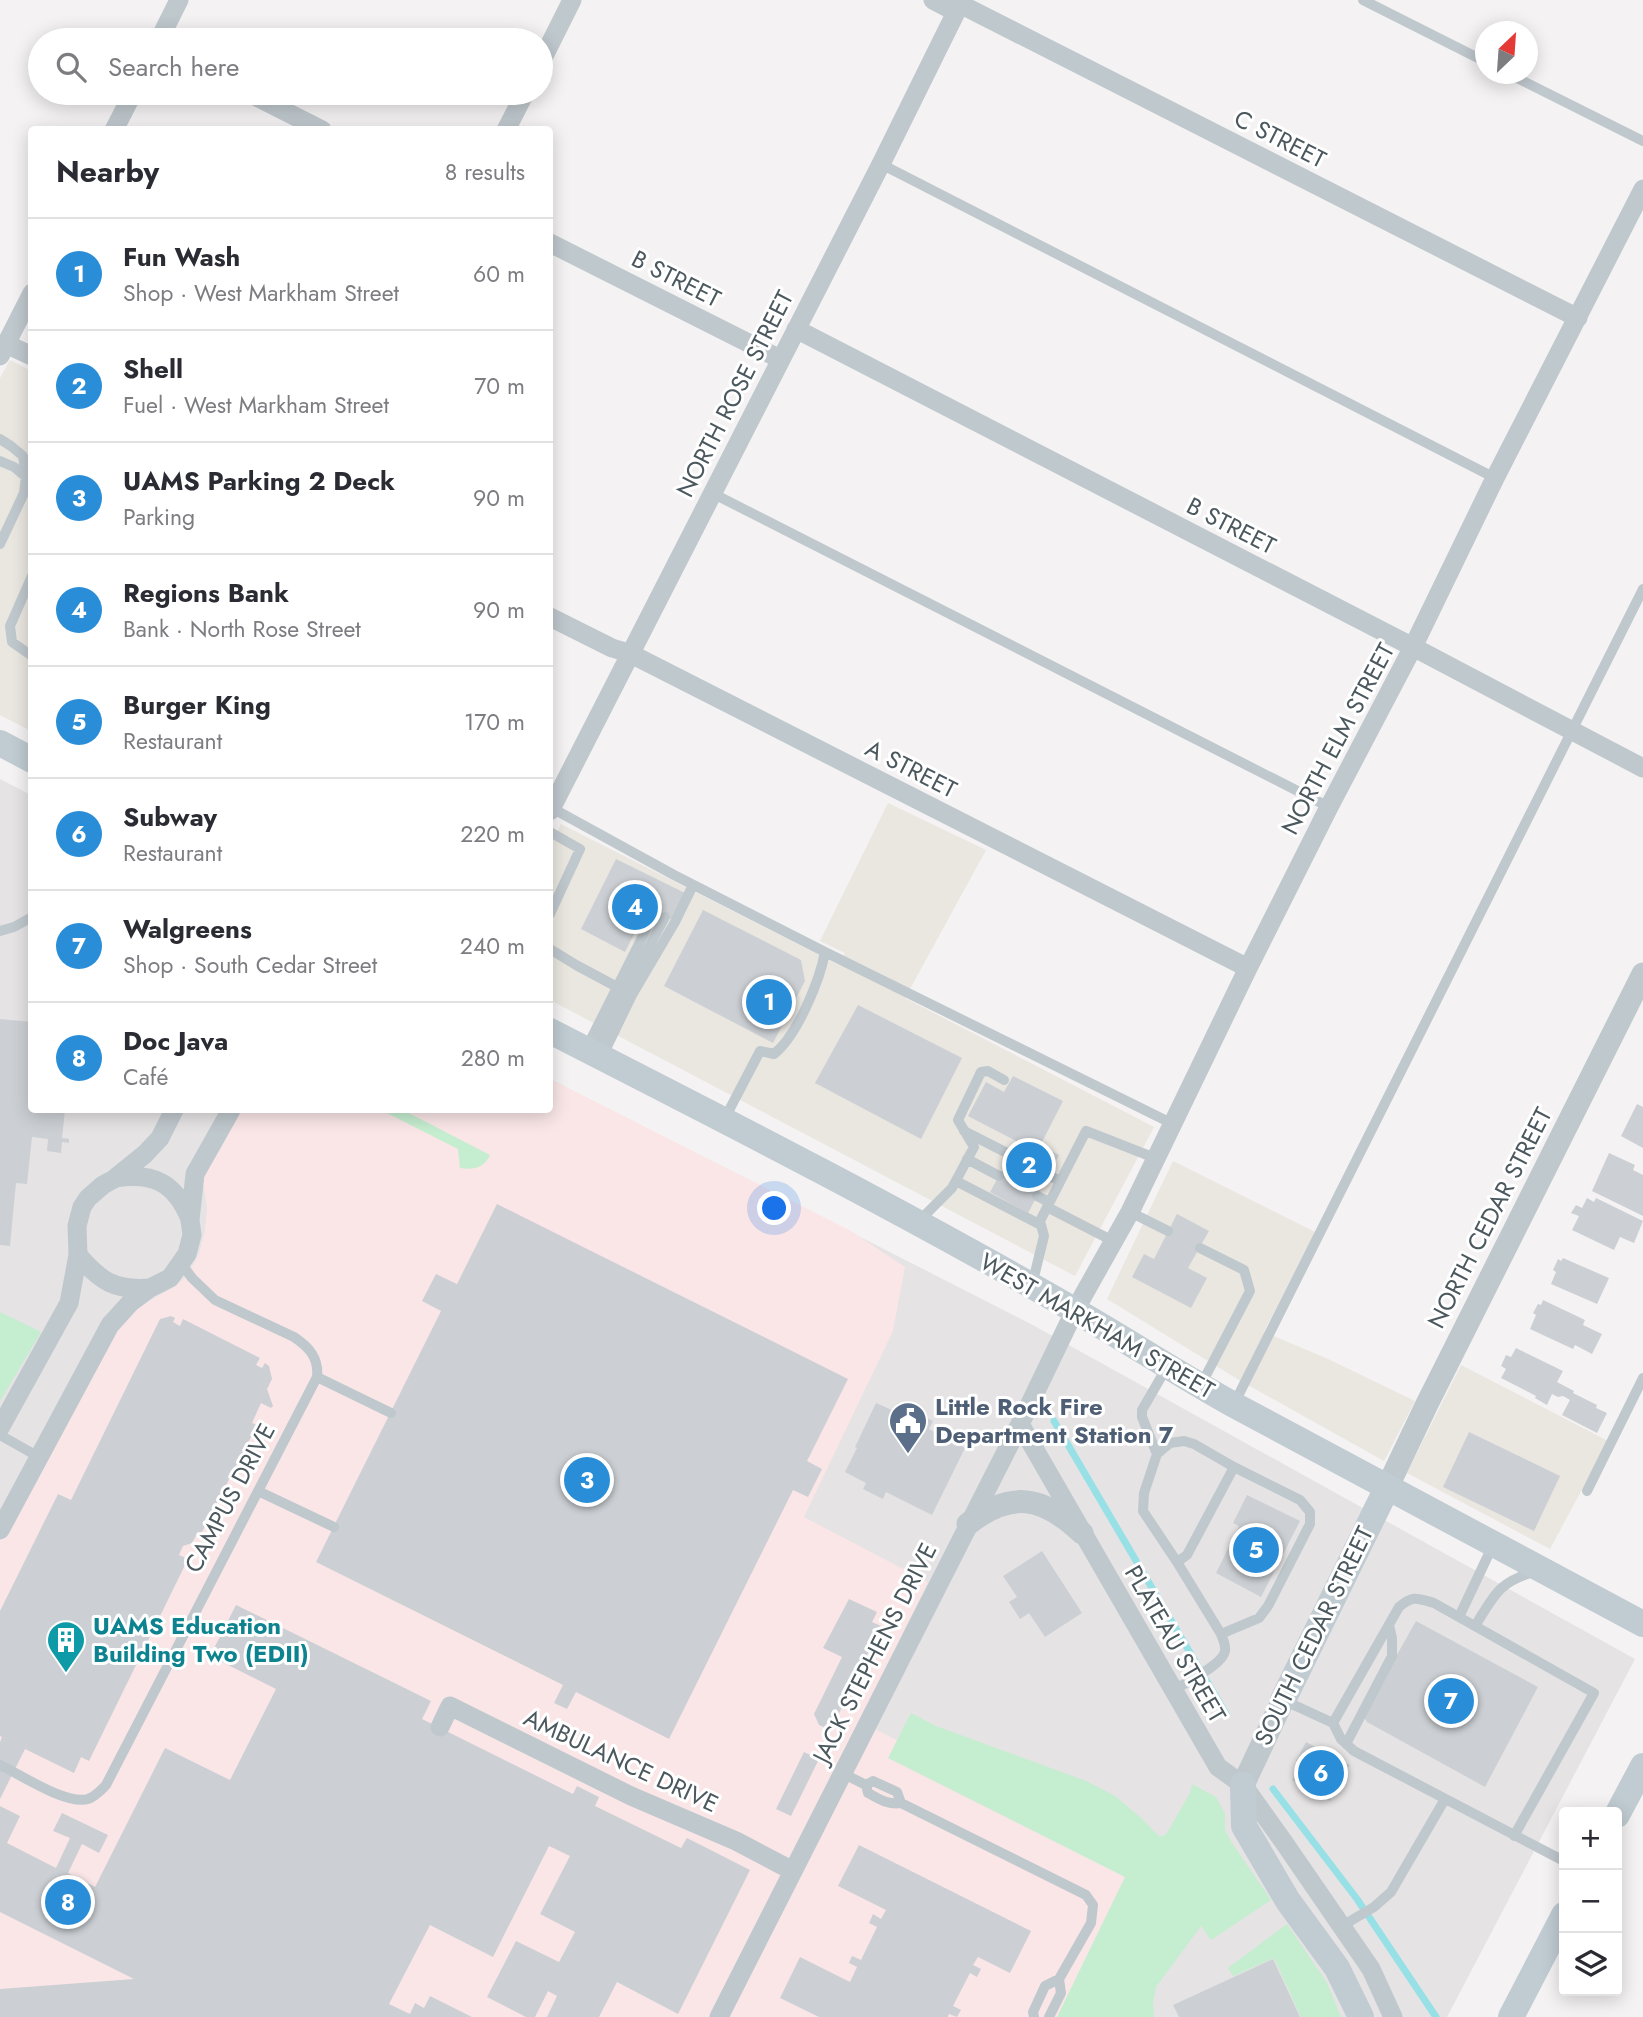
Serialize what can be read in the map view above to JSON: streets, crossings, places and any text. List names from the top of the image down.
{
  "streets": {
    "main road": ["WEST MARKHAM STREET", "SOUTH CEDAR STREET"],
    "street": [
      "C STREET",
      "B STREET",
      "NORTH ROSE STREET",
      "NORTH ELM STREET",
      "A STREET",
      "NORTH CEDAR STREET",
      "PLATEAU STREET",
      "JACK STEPHENS DRIVE",
      "AMBULANCE DRIVE"
    ],
    "lane": ["CAMPUS DRIVE"]
  },
  "crossings": [
    ["C STREET", "NORTH ROSE STREET"],
    ["C STREET", "NORTH ELM STREET"],
    ["B STREET", "NORTH ROSE STREET"],
    ["B STREET", "NORTH ELM STREET"],
    ["NORTH ROSE STREET", "A STREET"],
    ["NORTH ELM STREET", "A STREET"],
    ["NORTH ELM STREET", "WEST MARKHAM STREET"],
    ["NORTH ELM STREET", "JACK STEPHENS DRIVE"],
    ["NORTH CEDAR STREET", "WEST MARKHAM STREET"],
    ["NORTH CEDAR STREET", "SOUTH CEDAR STREET"],
    ["WEST MARKHAM STREET", "SOUTH CEDAR STREET"],
    ["WEST MARKHAM STREET", "JACK STEPHENS DRIVE"],
    ["SOUTH CEDAR STREET", "PLATEAU STREET"],
    ["PLATEAU STREET", "JACK STEPHENS DRIVE"],
    ["JACK STEPHENS DRIVE", "AMBULANCE DRIVE"]
  ],
  "places": {
    "public building": ["Little Rock Fire Department Station 7"],
    "building": ["UAMS Education Building Two (EDII)"]
  },
  "north": "top right",
  "page": {
    "search": "Search here",
    "heading": ["Nearby", "8 results"],
    "list": [
      {
        "mark": "1",
        "name": "Fun Wash",
        "note": "Shop · West Markham Street",
        "value": "60 m"
      },
      {
        "mark": "2",
        "name": "Shell",
        "note": "Fuel · West Markham Street",
        "value": "70 m"
      },
      {
        "mark": "3",
        "name": "UAMS Parking 2 Deck",
        "note": "Parking",
        "value": "90 m"
      },
      {
        "mark": "4",
        "name": "Regions Bank",
        "note": "Bank · North Rose Street",
        "value": "90 m"
      },
      {
        "mark": "5",
        "name": "Burger King",
        "note": "Restaurant",
        "value": "170 m"
      },
      {
        "mark": "6",
        "name": "Subway",
        "note": "Restaurant",
        "value": "220 m"
      },
      {
        "mark": "7",
        "name": "Walgreens",
        "note": "Shop · South Cedar Street",
        "value": "240 m"
      },
      {
        "mark": "8",
        "name": "Doc Java",
        "note": "Café",
        "value": "280 m"
      }
    ],
    "pins": [
      "4",
      "1",
      "2",
      "3",
      "5",
      "7",
      "6",
      "8"
    ],
    "map_buttons": ["+", "−"]
  }
}
